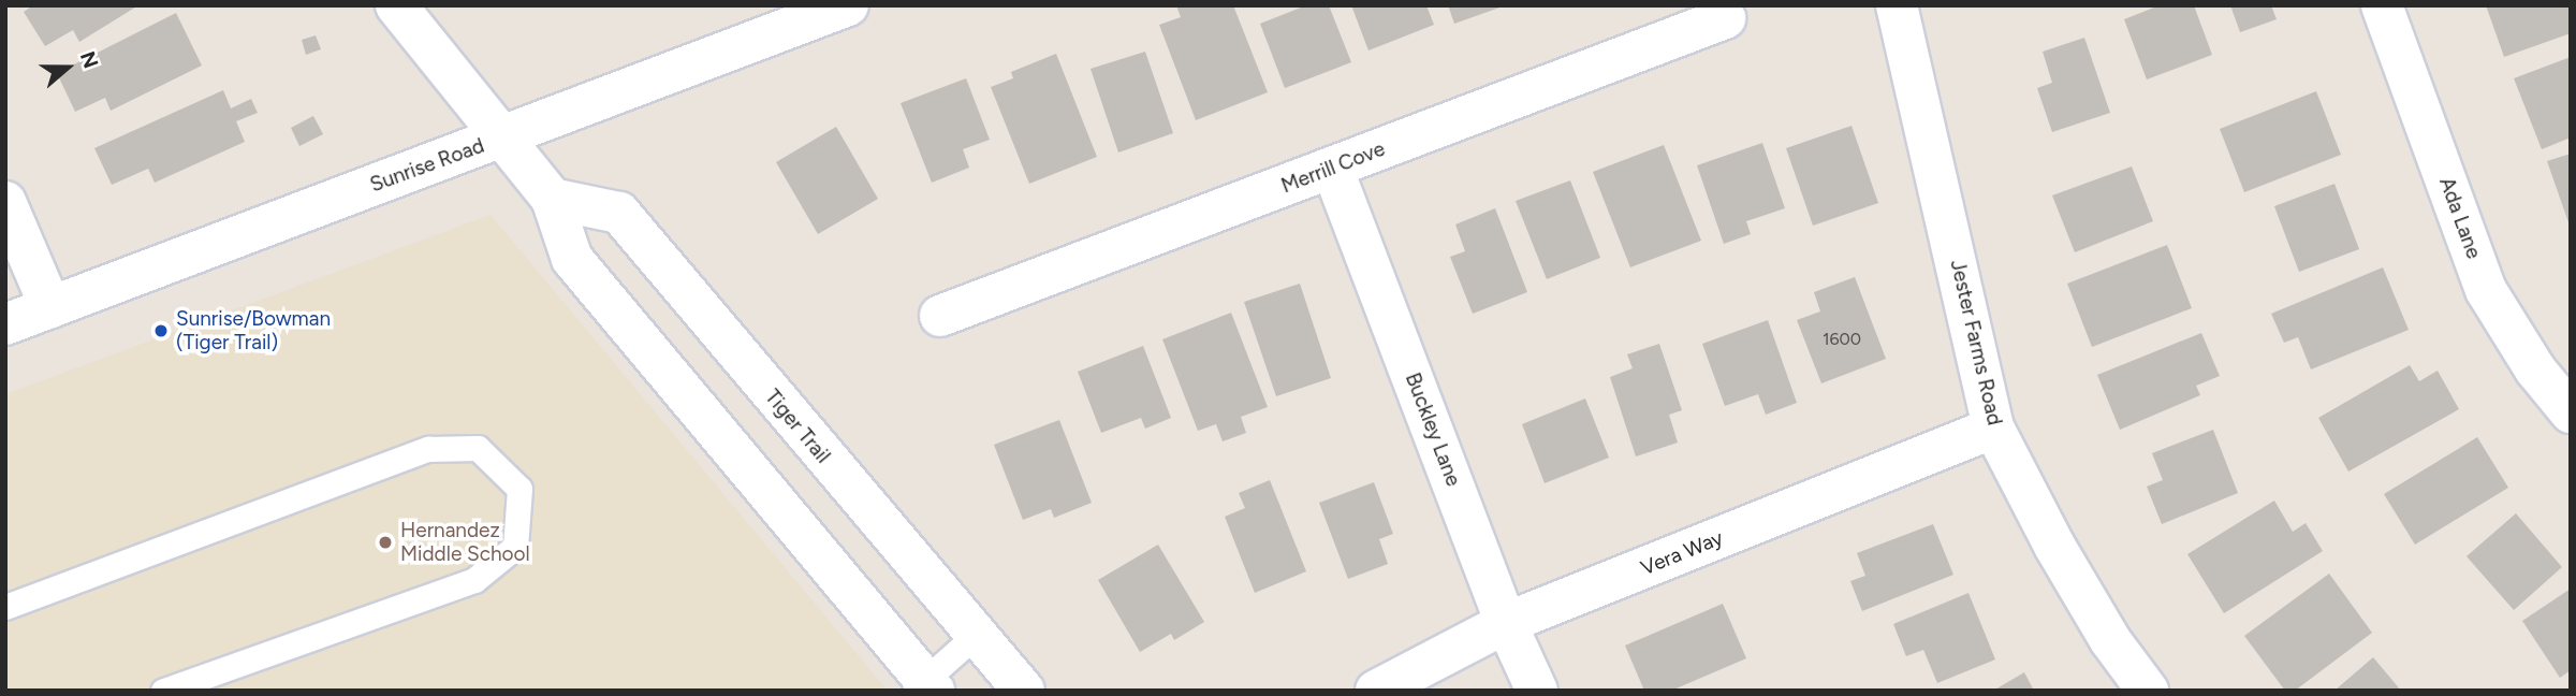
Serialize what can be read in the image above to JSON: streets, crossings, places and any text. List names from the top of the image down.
{
  "streets": {
    "street": [
      "Sunrise Road",
      "Merrill Cove",
      "Ada Lane",
      "Jester Farms Road",
      "Tiger Trail",
      "Buckley Lane",
      "Vera Way"
    ]
  },
  "crossings": [
    ["Merrill Cove", "Buckley Lane"],
    ["Jester Farms Road", "Vera Way"],
    ["Buckley Lane", "Vera Way"]
  ],
  "places": ["Sunrise/Bowman (Tiger Trail)", "Hernandez Middle School"],
  "house_numbers": ["1600"],
  "north": "right"
}
